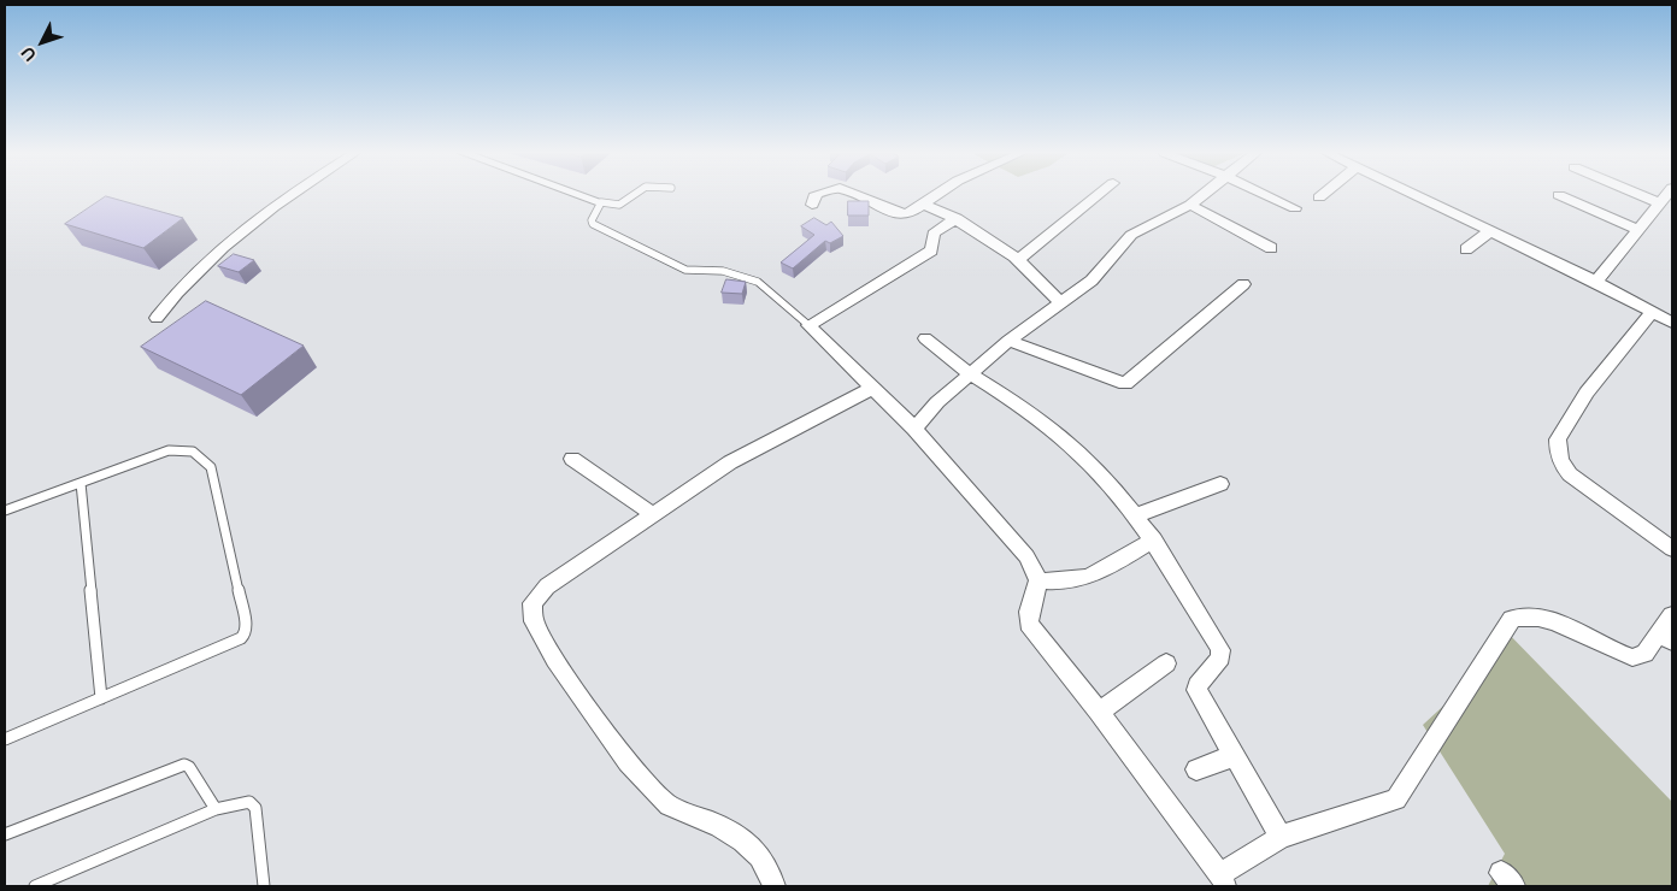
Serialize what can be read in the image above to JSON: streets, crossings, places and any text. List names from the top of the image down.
{
  "north": "bottom left"
}
